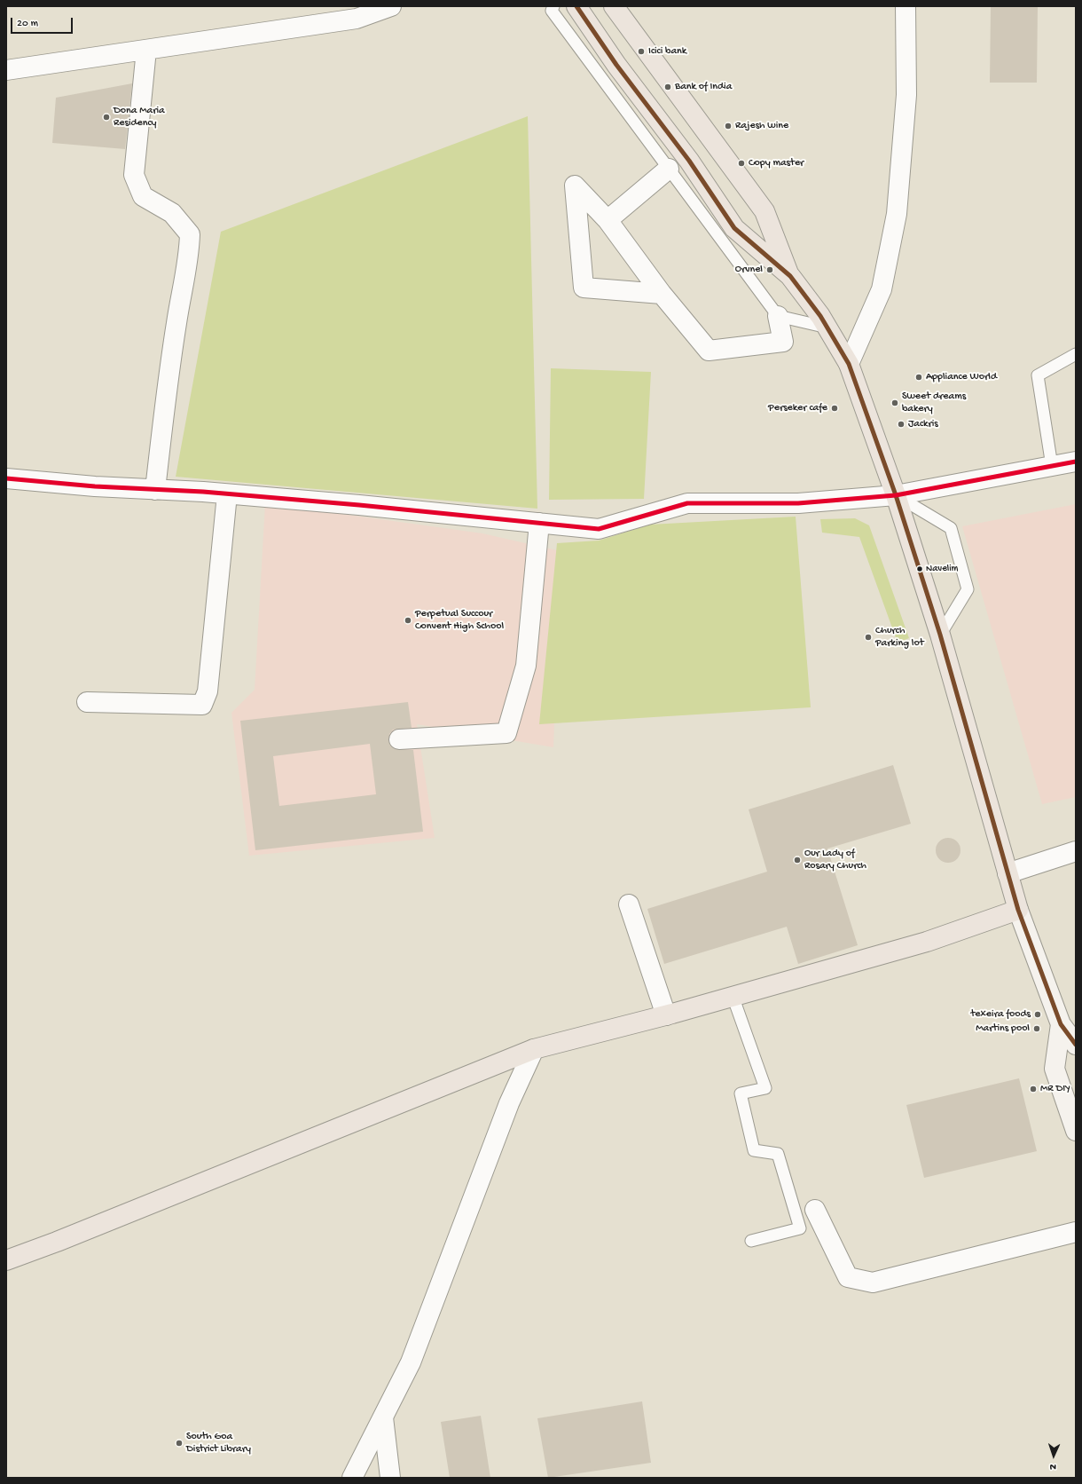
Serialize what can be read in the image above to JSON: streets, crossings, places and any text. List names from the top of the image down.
{
  "places": [
    "Icici bank",
    "Bank of India",
    "Dona Maria Residency",
    "Rajesh wine",
    "Copy master",
    "Orvnel",
    "Appliance World",
    "Sweet dreams bakery",
    "Perseker cafe",
    "Jackris",
    "Navelim",
    "Perpetual Succour Convent High School",
    "Church Parking lot",
    "Our Lady of Rosary Church",
    "texeira foods",
    "Martins pool",
    "MR DIY",
    "South Goa District Library"
  ],
  "scale_bar": "20 m",
  "north": "bottom"
}
